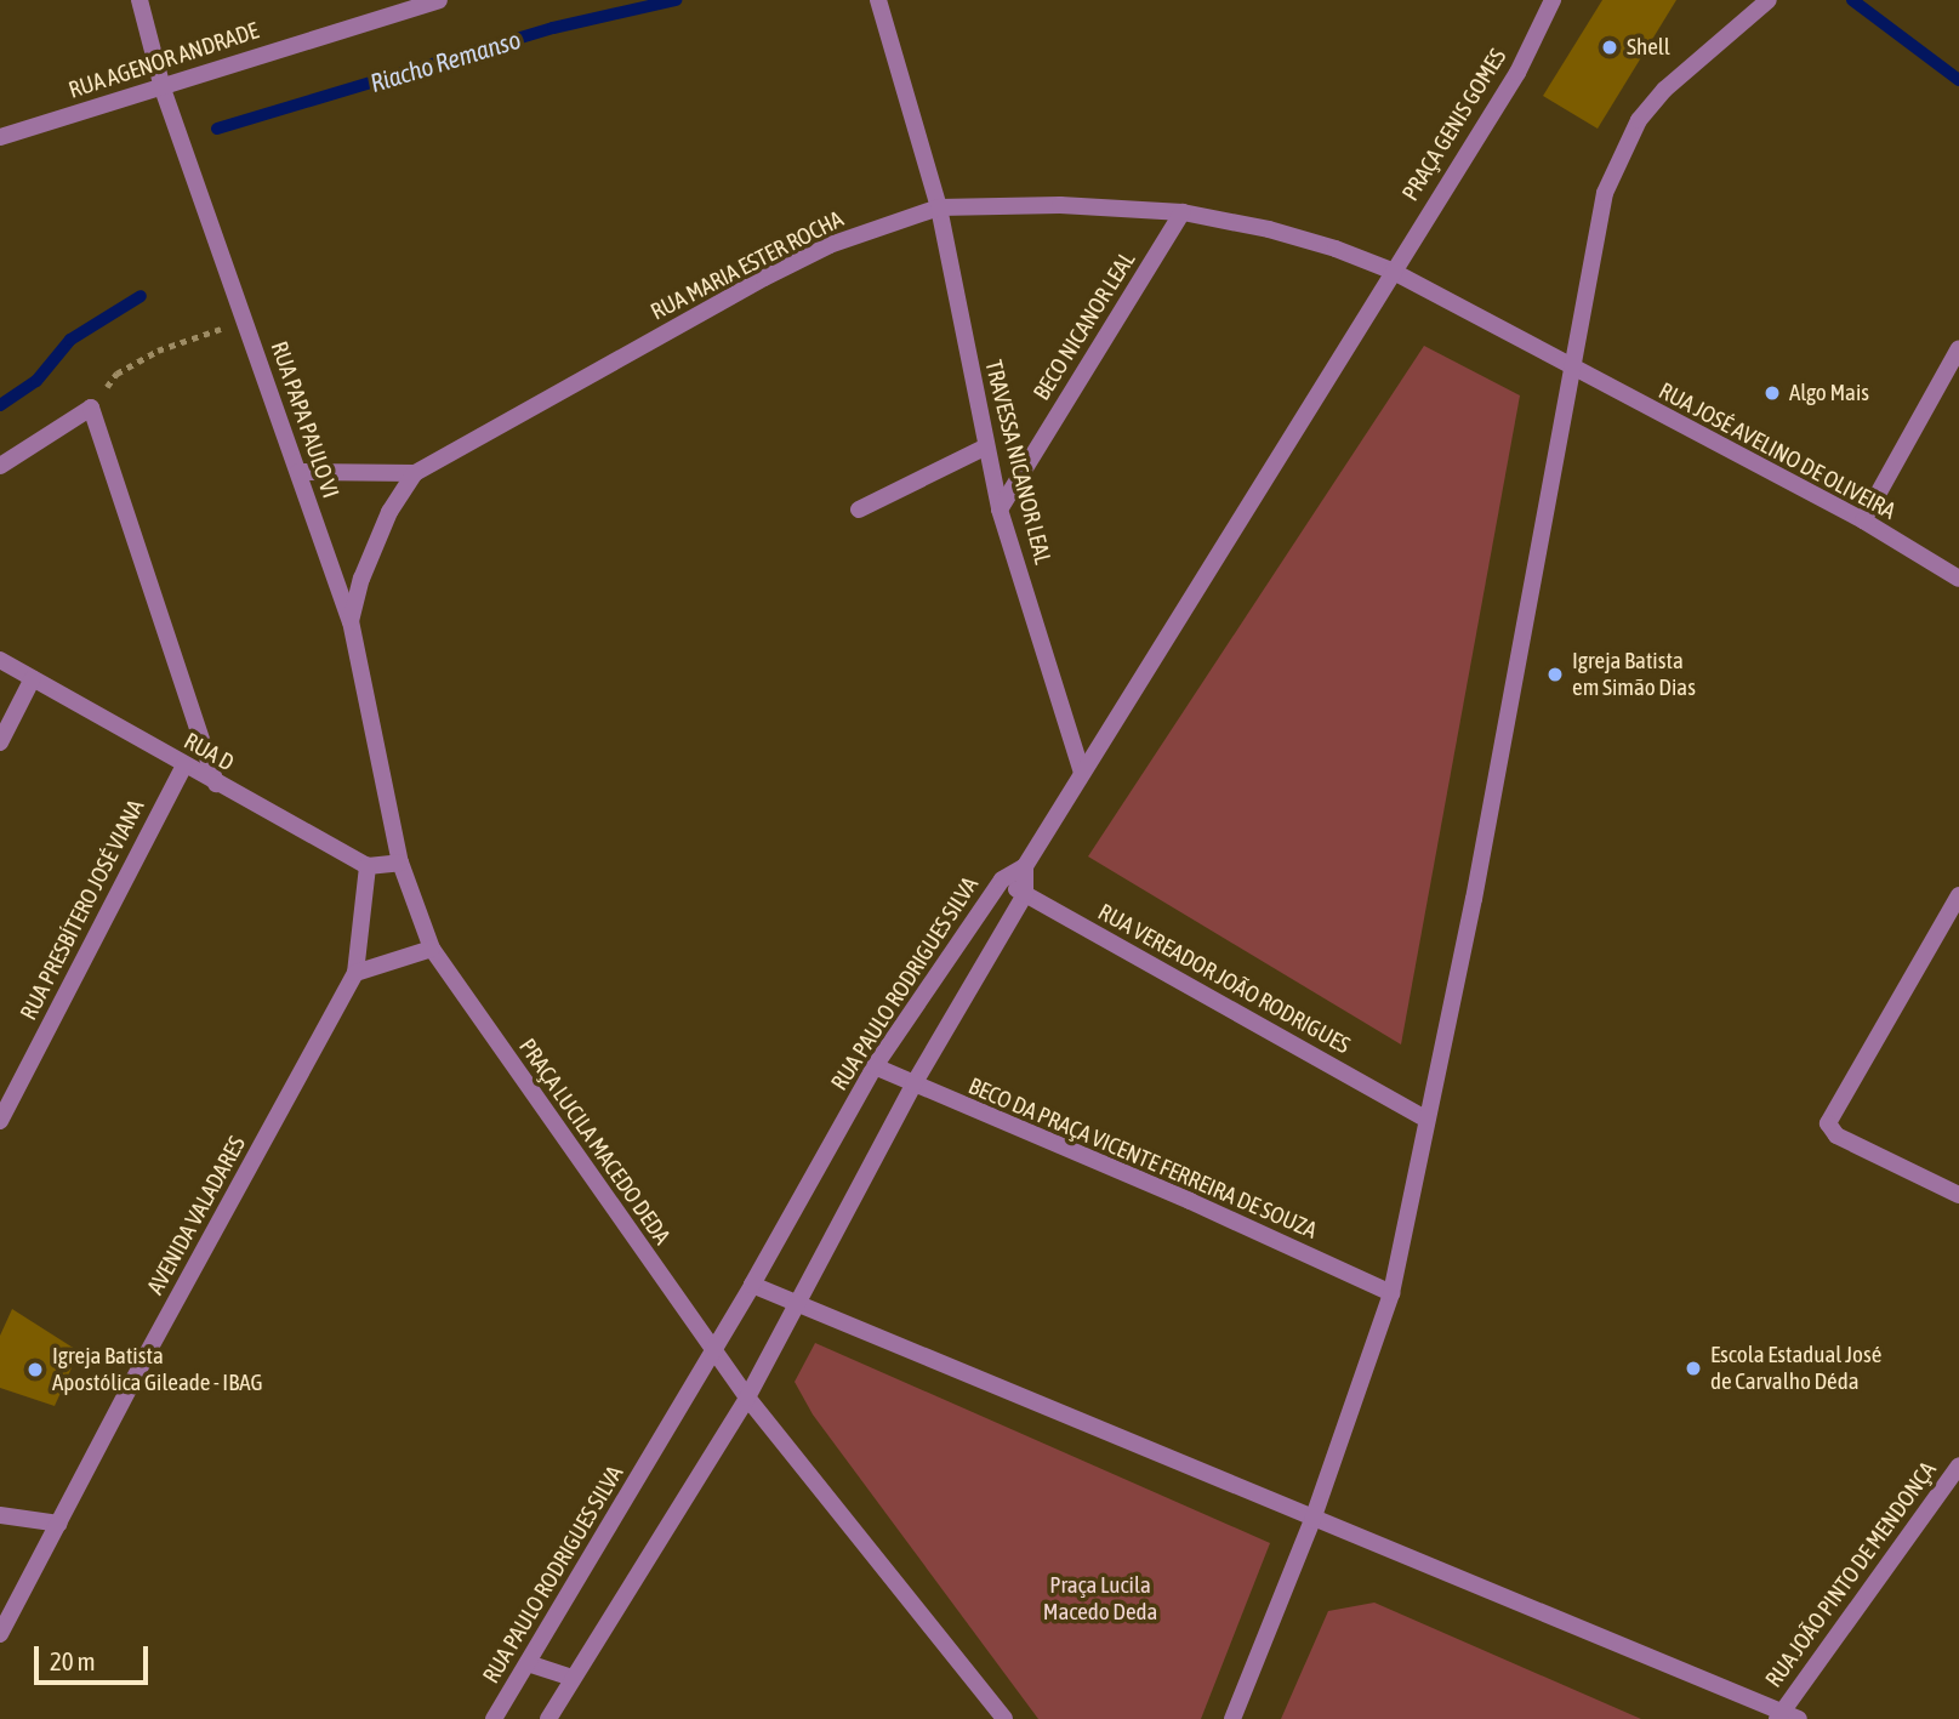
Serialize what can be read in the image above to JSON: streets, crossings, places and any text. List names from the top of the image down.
{
  "streets": {
    "street": [
      "RUA AGENOR ANDRADE",
      "PRAÇA GENIS GOMES",
      "RUA MARIA ESTER ROCHA",
      "BECO NICANOR LEAL",
      "RUA PAPA PAULO VI",
      "RUA JOSÉ AVELINO DE OLIVEIRA",
      "TRAVESSA NICANOR LEAL",
      "RUA D",
      "RUA PRESBÍTERO JOSÉ VIANA",
      "RUA VEREADOR JOÃO RODRIGUES",
      "RUA PAULO RODRIGUES SILVA",
      "PRAÇA LUCILA MACEDO DEDA",
      "BECO DA PRAÇA VICENTE FERREIRA DE SOUZA",
      "AVENIDA VALADARES",
      "RUA JOÃO PINTO DE MENDONÇA"
    ]
  },
  "crossings": [
    ["RUA AGENOR ANDRADE", "RUA PAPA PAULO VI"],
    ["PRAÇA GENIS GOMES", "RUA MARIA ESTER ROCHA"],
    ["PRAÇA GENIS GOMES", "RUA JOSÉ AVELINO DE OLIVEIRA"],
    ["PRAÇA GENIS GOMES", "TRAVESSA NICANOR LEAL"],
    ["PRAÇA GENIS GOMES", "RUA PAULO RODRIGUES SILVA"],
    ["RUA MARIA ESTER ROCHA", "BECO NICANOR LEAL"],
    ["RUA MARIA ESTER ROCHA", "RUA PAPA PAULO VI"],
    ["RUA MARIA ESTER ROCHA", "RUA JOSÉ AVELINO DE OLIVEIRA"],
    ["RUA MARIA ESTER ROCHA", "TRAVESSA NICANOR LEAL"],
    ["BECO NICANOR LEAL", "TRAVESSA NICANOR LEAL"],
    ["RUA D", "RUA PRESBÍTERO JOSÉ VIANA"],
    ["RUA VEREADOR JOÃO RODRIGUES", "RUA PAULO RODRIGUES SILVA"],
    ["RUA PAULO RODRIGUES SILVA", "PRAÇA LUCILA MACEDO DEDA"],
    ["RUA PAULO RODRIGUES SILVA", "BECO DA PRAÇA VICENTE FERREIRA DE SOUZA"]
  ],
  "water": ["Riacho Remanso"],
  "parks": ["Praça Lucila Macedo Deda"],
  "places": [
    "Shell",
    "Algo Mais",
    "Igreja Batista em Simão Dias",
    "Escola Estadual José de Carvalho Déda",
    "Igreja Batista Apostólica Gileade - IBAG"
  ],
  "scale_bar": "20 m"
}
